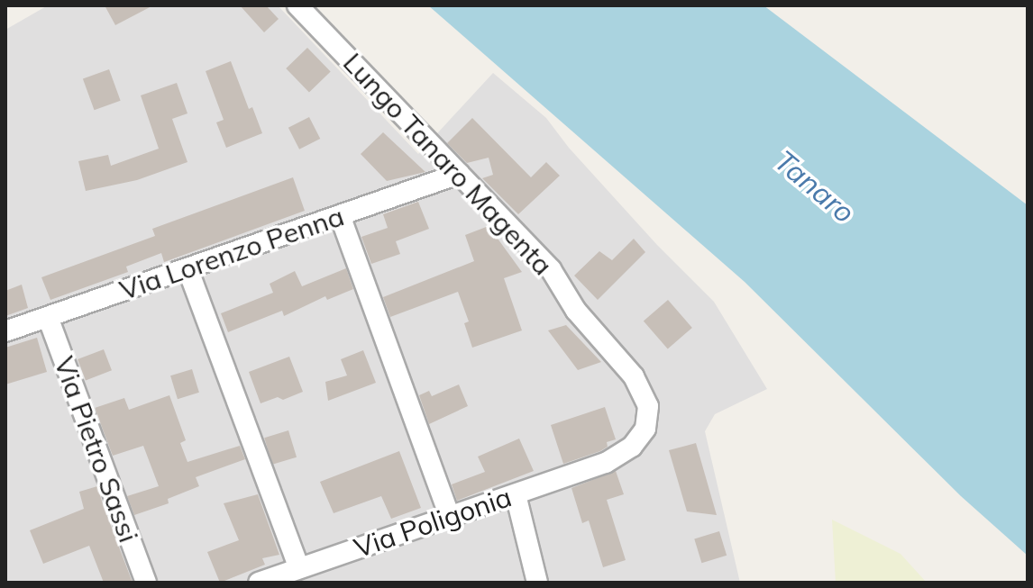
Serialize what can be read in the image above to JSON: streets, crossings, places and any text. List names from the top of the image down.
{
  "streets": {
    "street": [
      "Lungo Tanaro Magenta",
      "Via Lorenzo Penna",
      "Via Pietro Sassi",
      "Via Poligonia"
    ]
  },
  "crossings": [
    ["Lungo Tanaro Magenta", "Via Lorenzo Penna"],
    ["Lungo Tanaro Magenta", "Via Poligonia"],
    ["Via Lorenzo Penna", "Via Pietro Sassi"]
  ],
  "water": ["Tanaro"]
}
